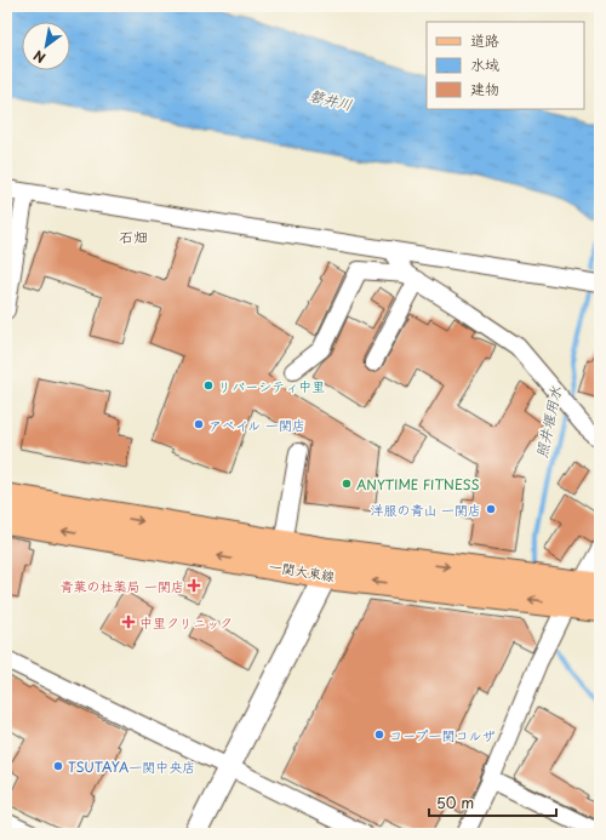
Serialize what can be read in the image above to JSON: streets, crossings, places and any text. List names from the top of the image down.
{
  "streets": {
    "main road": ["一関大東線"]
  },
  "districts": ["石畑"],
  "water": ["磐井川", "照井堰用水"],
  "places": {
    "other": [
      "リバーシティ中里",
      "アベイル 一関店",
      "ANYTIME FITNESS",
      "洋服の青山 一関店",
      "コープ一関コルザ",
      "TSUTAYA一関中央店"
    ],
    "health": ["青葉の杜薬局 一関店", "中里クリニック"]
  },
  "legend": ["道路", "水域", "建物"],
  "scale_bar": "50 m",
  "north": "bottom left"
}
